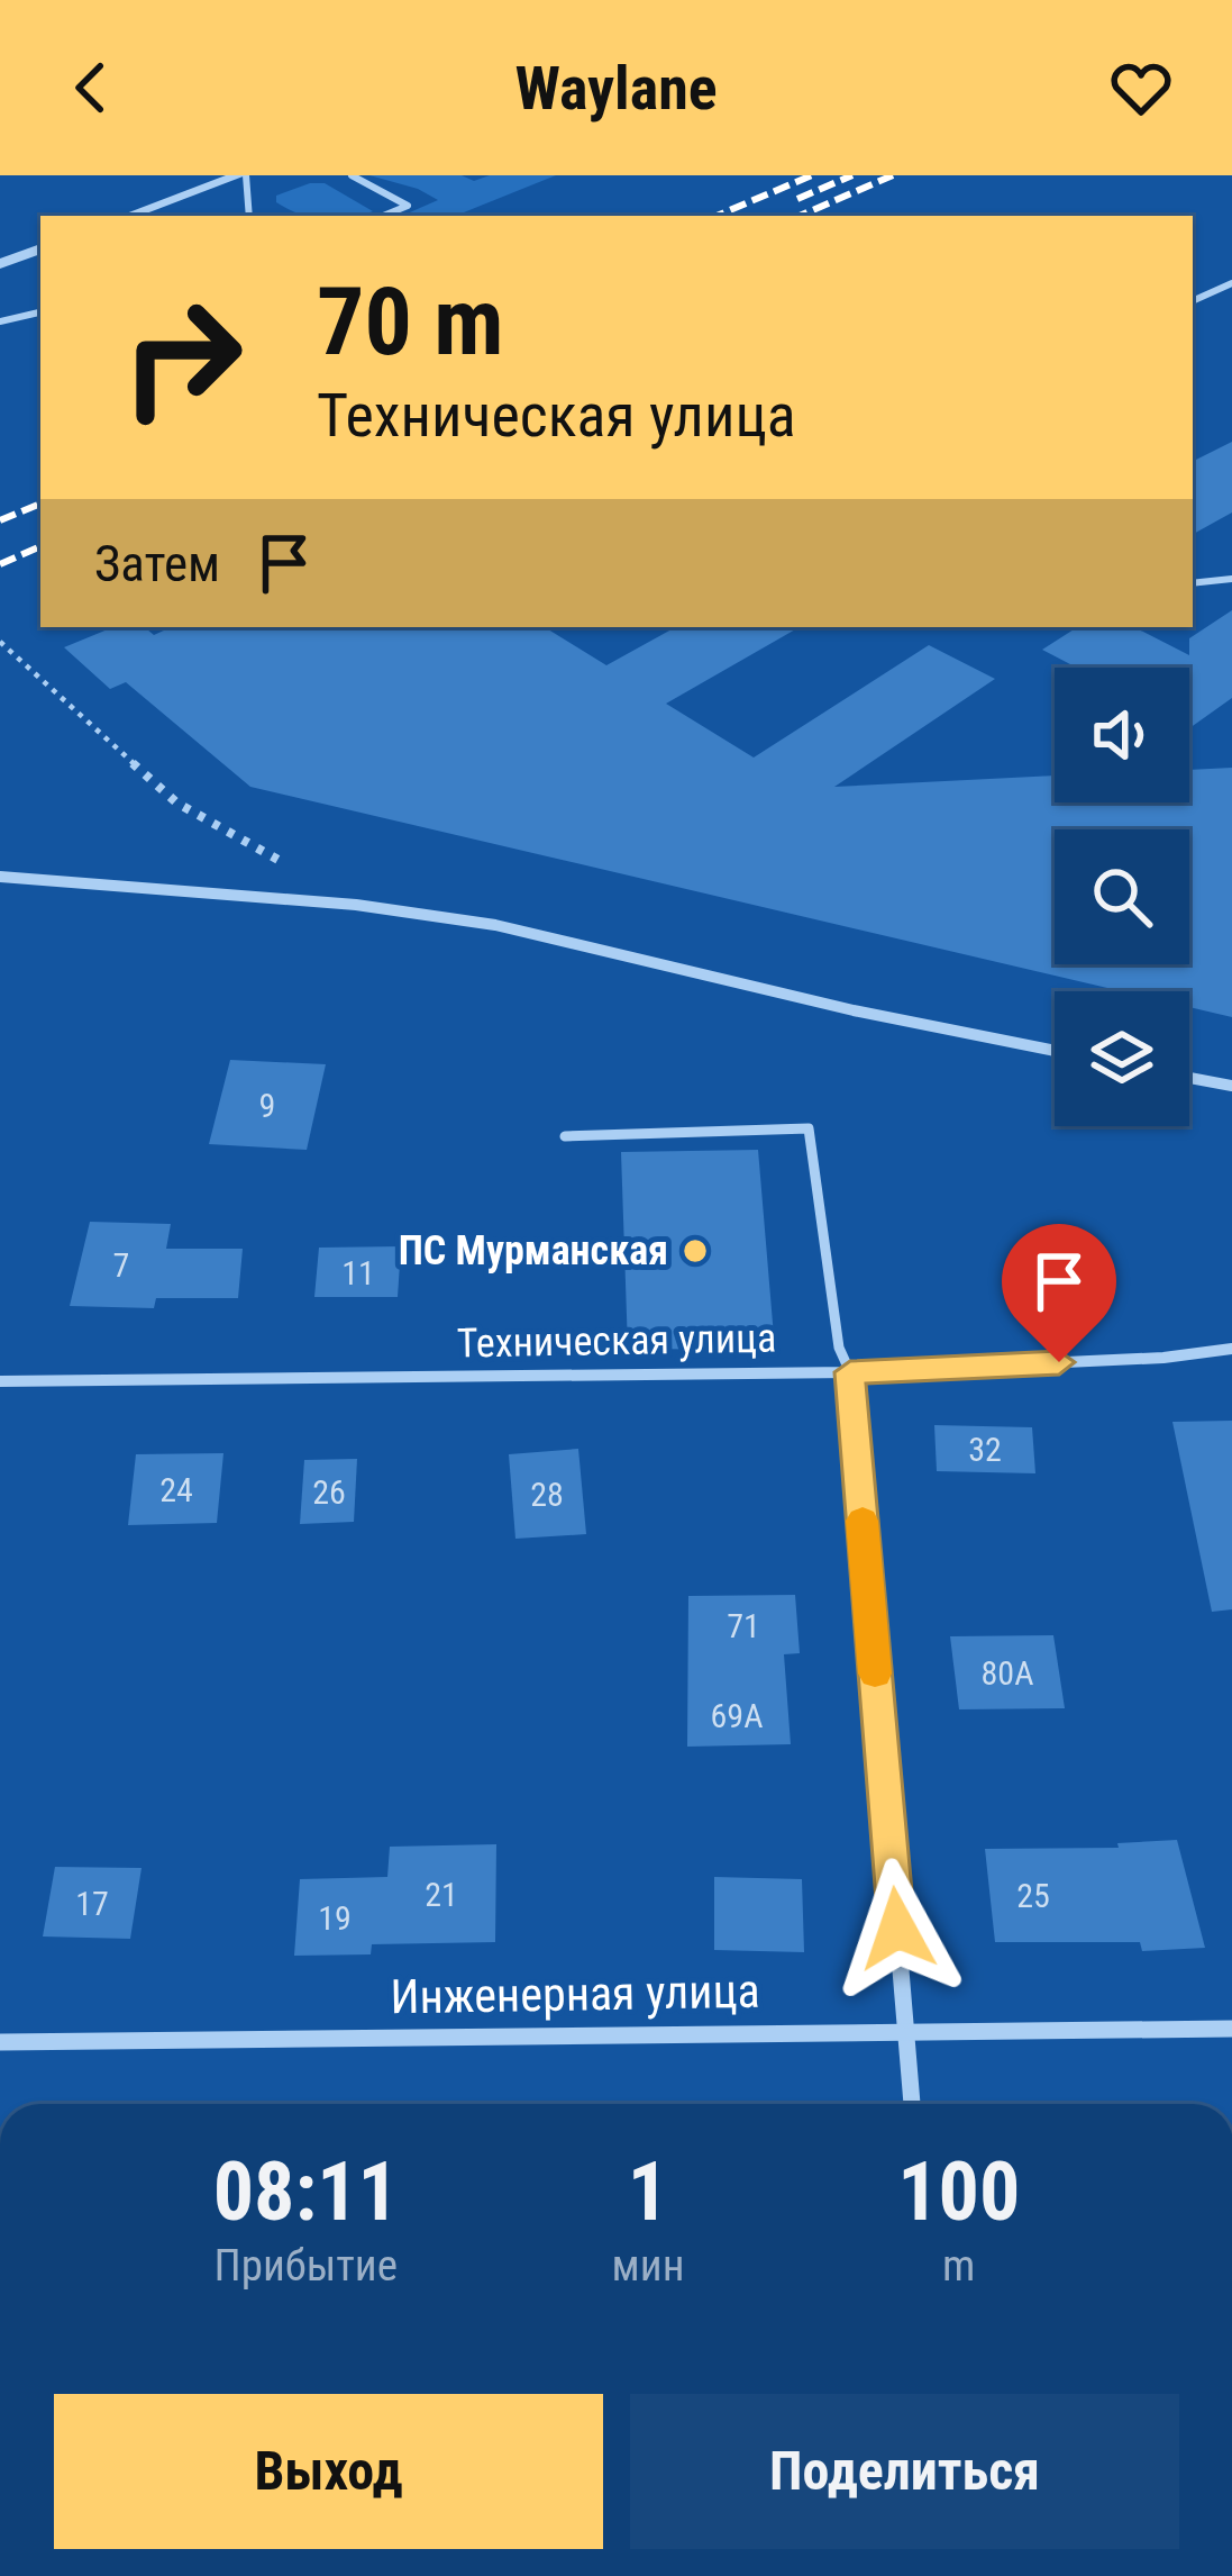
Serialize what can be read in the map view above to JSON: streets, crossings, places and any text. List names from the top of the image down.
{
  "streets": {
    "street": ["Техническая улица", "Инженерная улица"]
  },
  "places": ["ПС Мурманская"],
  "house_numbers": [
    "9",
    "7",
    "11",
    "32",
    "24",
    "26",
    "28",
    "71",
    "80А",
    "69А",
    "21",
    "25",
    "17",
    "19"
  ],
  "page": {
    "header": "Waylane",
    "turn": ["70 m", "Техническая улица"],
    "then": "Затем",
    "eta": [
      "08:11",
      "Прибытие",
      "1",
      "мин",
      "100",
      "m"
    ],
    "buttons": ["Выход", "Поделиться"]
  }
}
